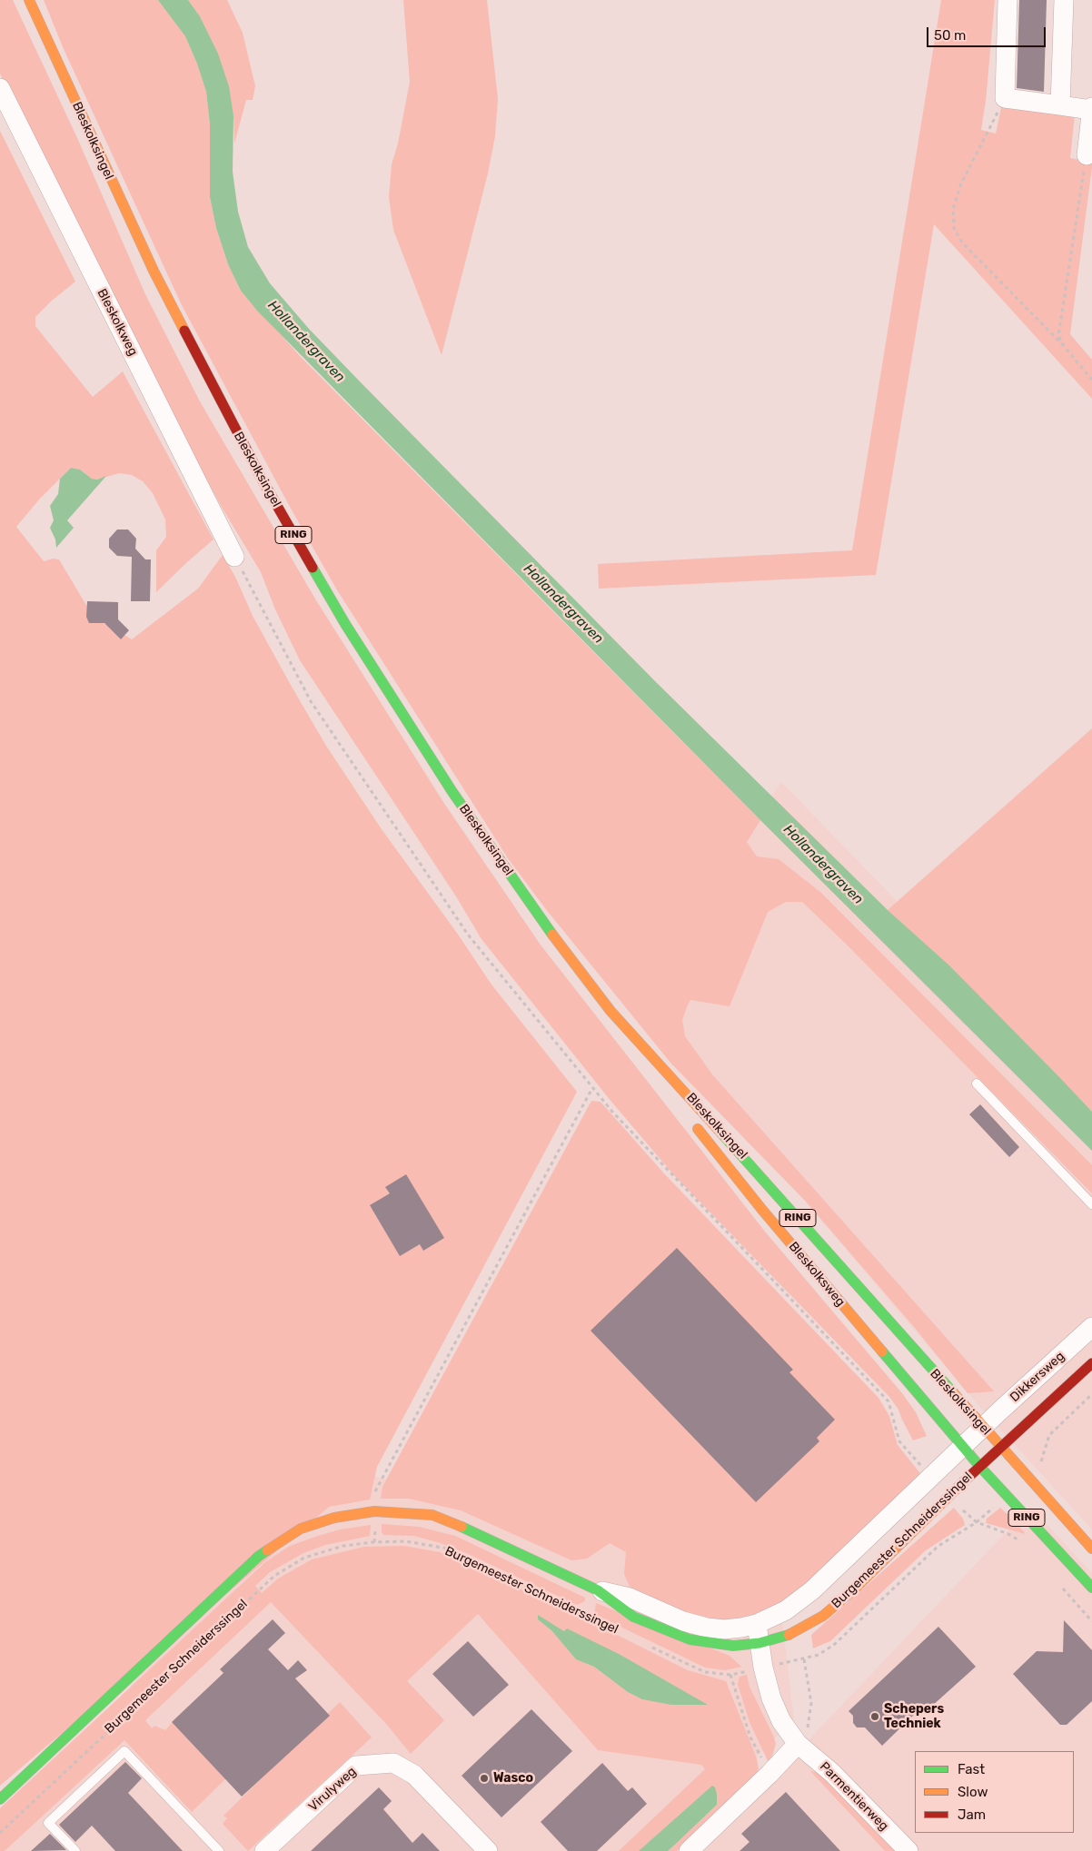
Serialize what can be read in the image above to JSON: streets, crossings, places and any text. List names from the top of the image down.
{
  "streets": {
    "main road": [
      "Bleskolksingel",
      "RING",
      "Bleskolksweg",
      "Dikkersweg",
      "Burgemeester Schneiderssingel"
    ],
    "street": ["Bleskolkweg", "Virulyweg", "Parmentierweg"]
  },
  "crossings": [
    ["Bleskolksingel", "RING"],
    ["Bleskolksingel", "Dikkersweg"],
    ["Bleskolksingel", "Burgemeester Schneiderssingel"],
    ["RING", "Bleskolksweg"],
    ["RING", "Burgemeester Schneiderssingel"],
    ["Bleskolksweg", "Burgemeester Schneiderssingel"],
    ["Dikkersweg", "Burgemeester Schneiderssingel"],
    ["Burgemeester Schneiderssingel", "Parmentierweg"]
  ],
  "water": ["Hollandergraven"],
  "places": ["Schepers Techniek", "Wasco"],
  "legend": ["Fast", "Slow", "Jam"],
  "scale_bar": "50 m"
}
